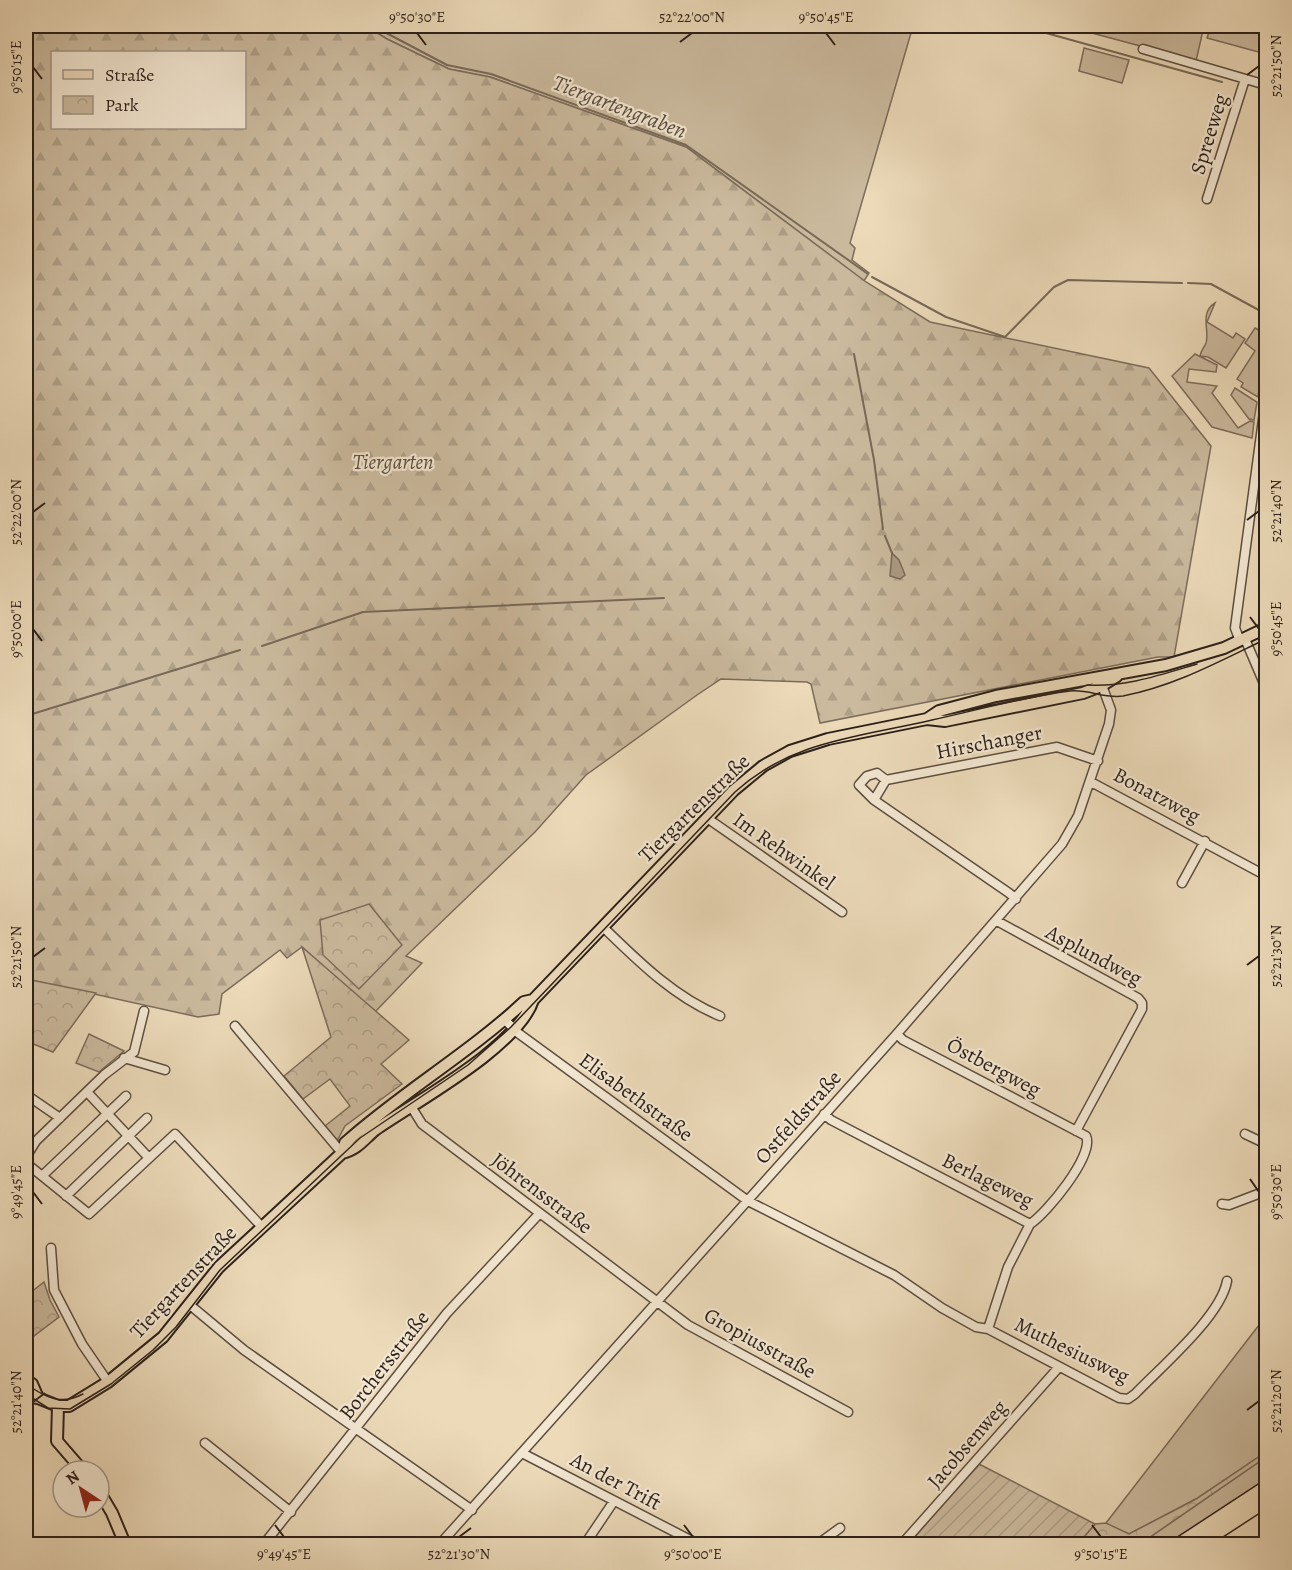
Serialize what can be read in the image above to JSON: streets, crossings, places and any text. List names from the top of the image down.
{
  "streets": {
    "main road": ["Tiergartenstraße"],
    "street": [
      "Spreeweg",
      "Hirschanger",
      "Bonatzweg",
      "Im Rehwinkel",
      "Asplundweg",
      "Östbergweg",
      "Elisabethstraße",
      "Ostfeldstraße",
      "Berlageweg",
      "Jöhrensstraße",
      "Gropiusstraße",
      "Muthesiusweg",
      "Borchersstraße",
      "Jacobsenweg",
      "An der Trift"
    ]
  },
  "crossings": [
    ["Hirschanger", "Ostfeldstraße"],
    ["Bonatzweg", "Ostfeldstraße"],
    ["Tiergartenstraße", "Im Rehwinkel"],
    ["Tiergartenstraße", "Elisabethstraße"],
    ["Tiergartenstraße", "Ostfeldstraße"],
    ["Tiergartenstraße", "Jöhrensstraße"],
    ["Asplundweg", "Östbergweg"],
    ["Asplundweg", "Ostfeldstraße"],
    ["Asplundweg", "Berlageweg"],
    ["Östbergweg", "Ostfeldstraße"],
    ["Östbergweg", "Berlageweg"],
    ["Elisabethstraße", "Ostfeldstraße"],
    ["Elisabethstraße", "Muthesiusweg"],
    ["Ostfeldstraße", "Berlageweg"],
    ["Ostfeldstraße", "Jöhrensstraße"],
    ["Ostfeldstraße", "Gropiusstraße"],
    ["Ostfeldstraße", "Muthesiusweg"],
    ["Ostfeldstraße", "An der Trift"],
    ["Berlageweg", "Muthesiusweg"],
    ["Jöhrensstraße", "Gropiusstraße"],
    ["Jöhrensstraße", "Borchersstraße"],
    ["Muthesiusweg", "Jacobsenweg"]
  ],
  "water": ["Tiergartengraben"],
  "parks": ["Tiergarten"],
  "legend": ["Straße", "Park"],
  "north": "top left",
  "coordinates": [
    "9°50'30\"E",
    "52°22'00\"N",
    "9°50'45\"E",
    "52°21'50\"N",
    "9°50'15\"E",
    "52°21'40\"N",
    "9°50'00\"E",
    "52°21'30\"N",
    "9°49'45\"E",
    "52°21'20\"N"
  ]
}
